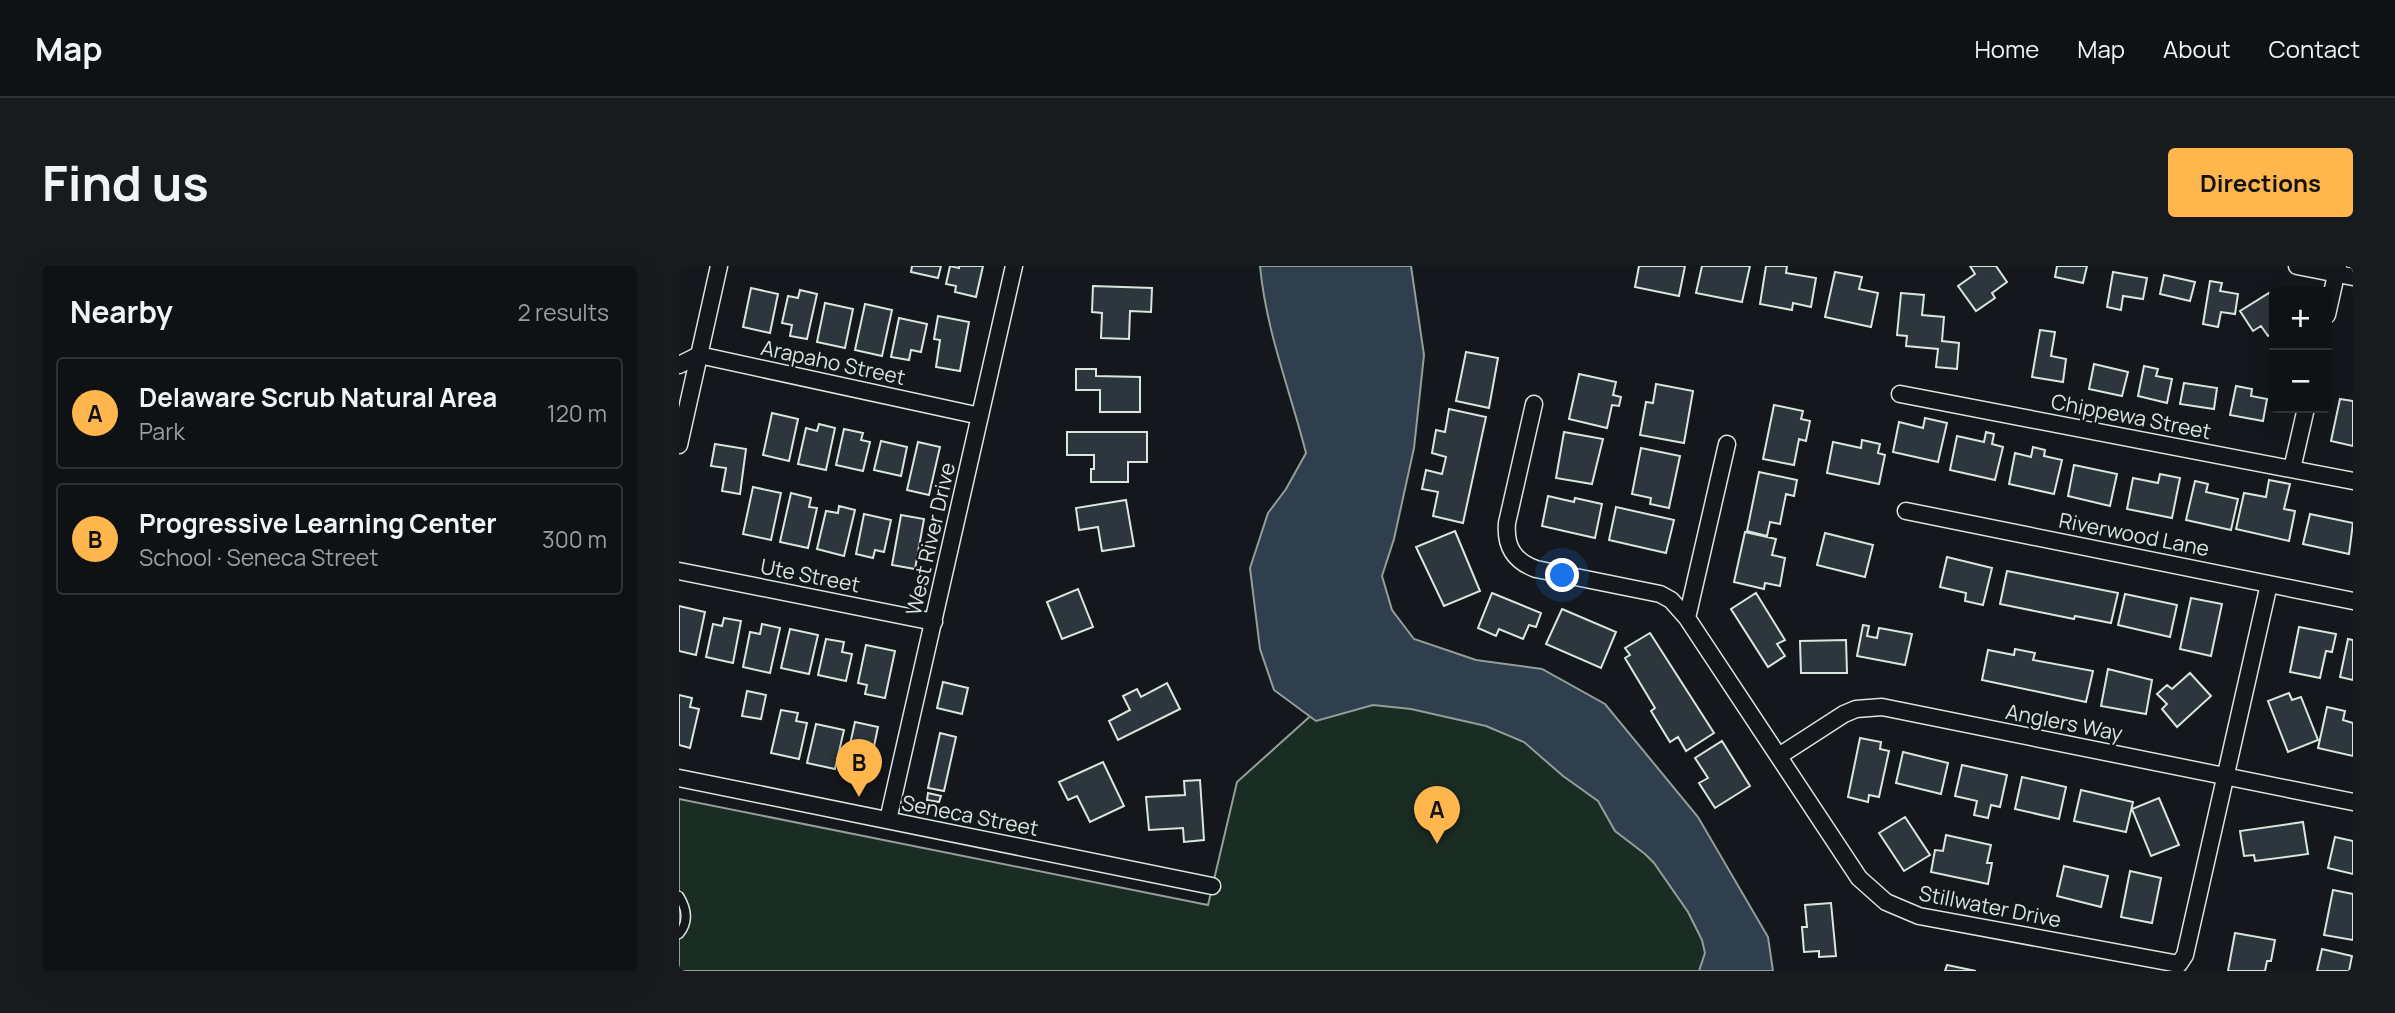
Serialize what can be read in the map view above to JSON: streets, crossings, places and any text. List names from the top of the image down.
{
  "streets": {
    "street": [
      "Arapaho Street",
      "Chippewa Street",
      "Riverwood Lane",
      "West River Drive",
      "Ute Street",
      "Anglers Way",
      "Seneca Street",
      "Stillwater Drive"
    ]
  },
  "crossings": [
    ["Arapaho Street", "West River Drive"],
    ["Riverwood Lane", "Stillwater Drive"],
    ["West River Drive", "Ute Street"],
    ["West River Drive", "Seneca Street"],
    ["Anglers Way", "Stillwater Drive"]
  ],
  "page": {
    "header": "Map",
    "nav": [
      "Home",
      "Map",
      "About",
      "Contact"
    ],
    "buttons": "Directions",
    "title": "Find us",
    "heading": ["Nearby", "2 results"],
    "map_buttons": ["+", "−"],
    "list": [
      {
        "mark": "A",
        "name": "Delaware Scrub Natural Area",
        "note": "Park",
        "value": "120 m"
      },
      {
        "mark": "B",
        "name": "Progressive Learning Center",
        "note": "School · Seneca Street",
        "value": "300 m"
      }
    ],
    "pins": ["B", "A"]
  }
}
